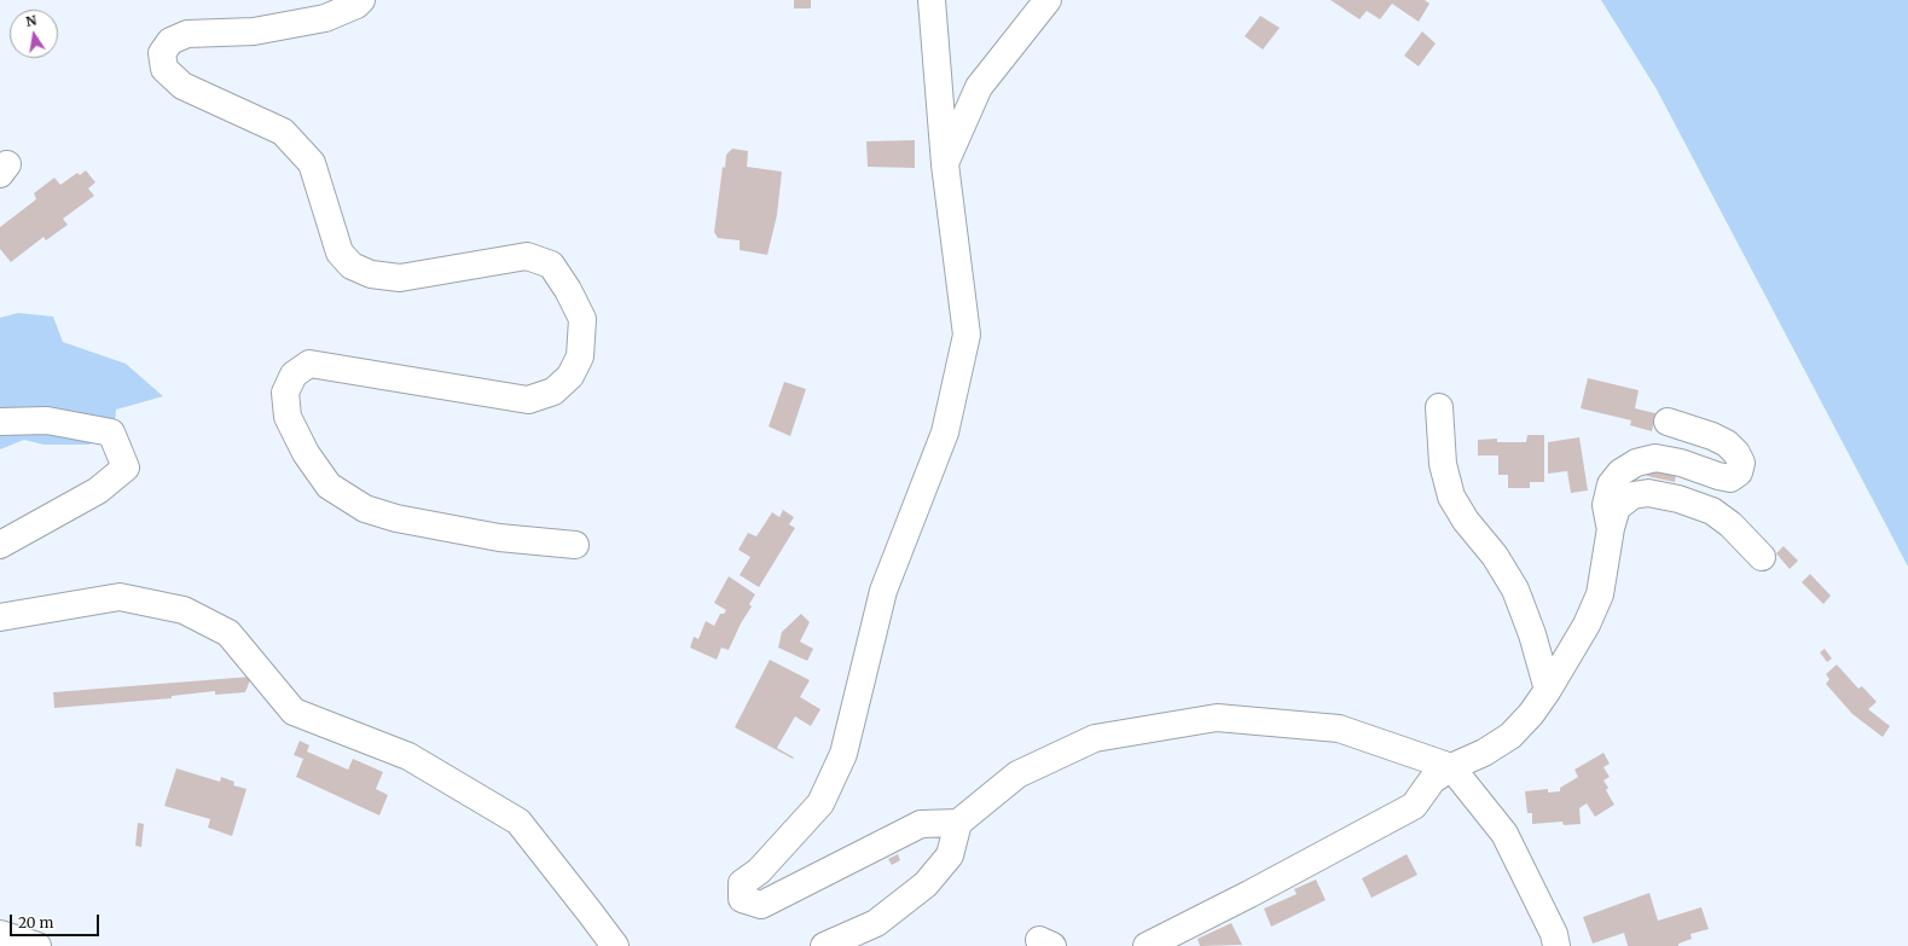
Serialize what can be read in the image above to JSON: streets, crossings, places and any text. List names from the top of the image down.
{
  "scale_bar": "20 m",
  "north": "top"
}
